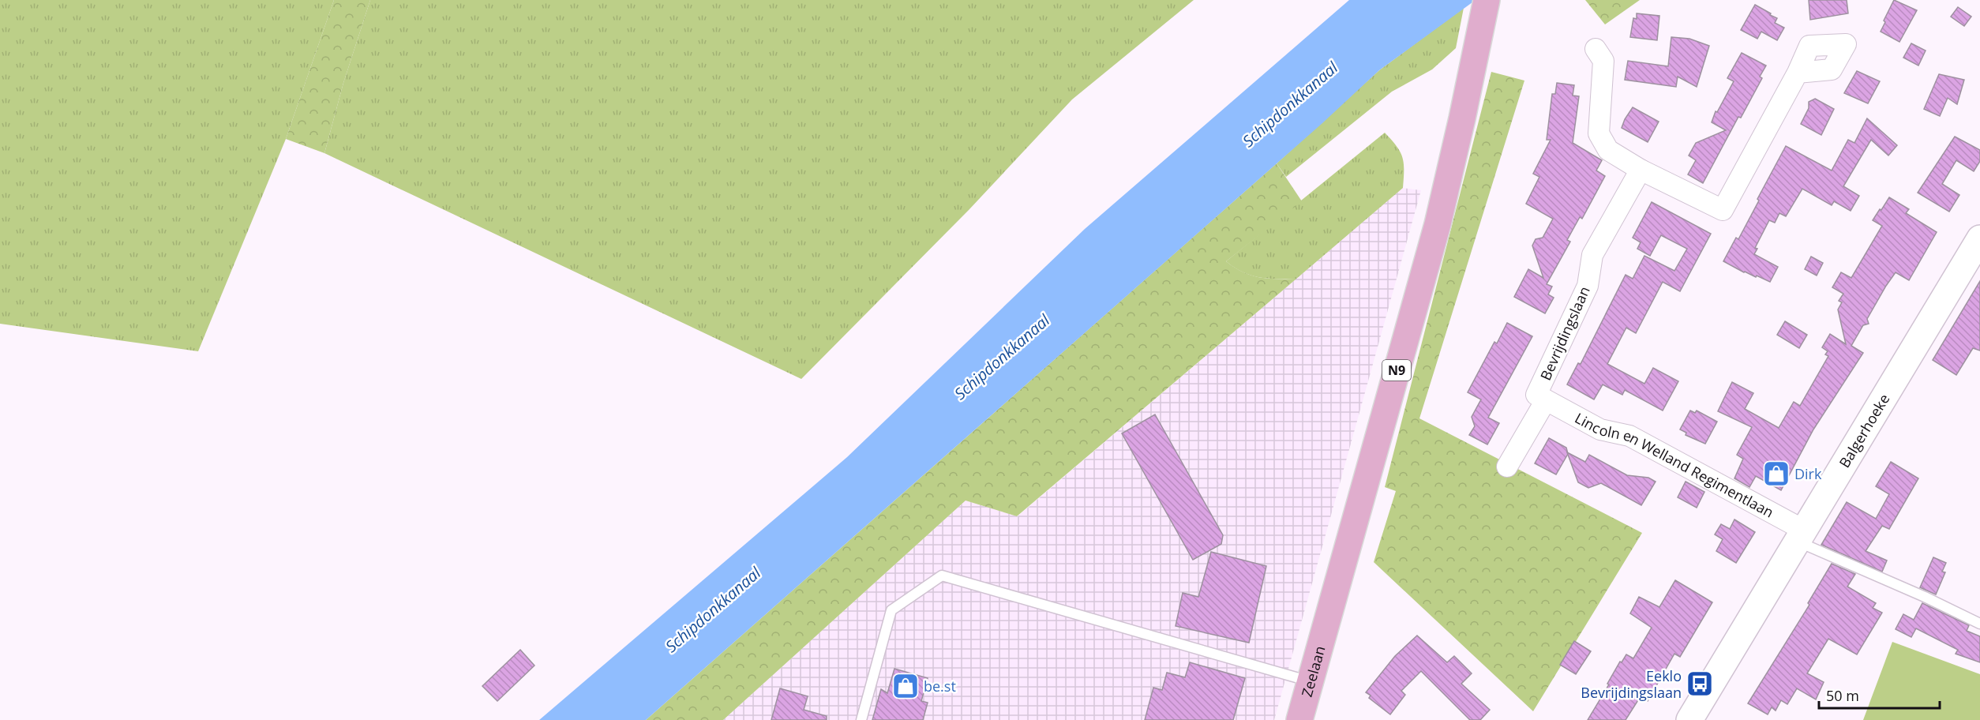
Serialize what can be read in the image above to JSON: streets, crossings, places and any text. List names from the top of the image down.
{
  "streets": {
    "main road": ["N9", "Balgerhoeke", "Zeelaan"],
    "street": ["Bevrijdingslaan", "Lincoln en Welland Regimentlaan"]
  },
  "crossings": [
    ["Bevrijdingslaan", "Lincoln en Welland Regimentlaan"],
    ["Balgerhoeke", "Lincoln en Welland Regimentlaan"]
  ],
  "water": ["Schipdonkkanaal"],
  "places": {
    "shop": ["Dirk", "be.st"],
    "bus stop": ["Eeklo Bevrijdingslaan"]
  },
  "scale_bar": "50 m"
}
